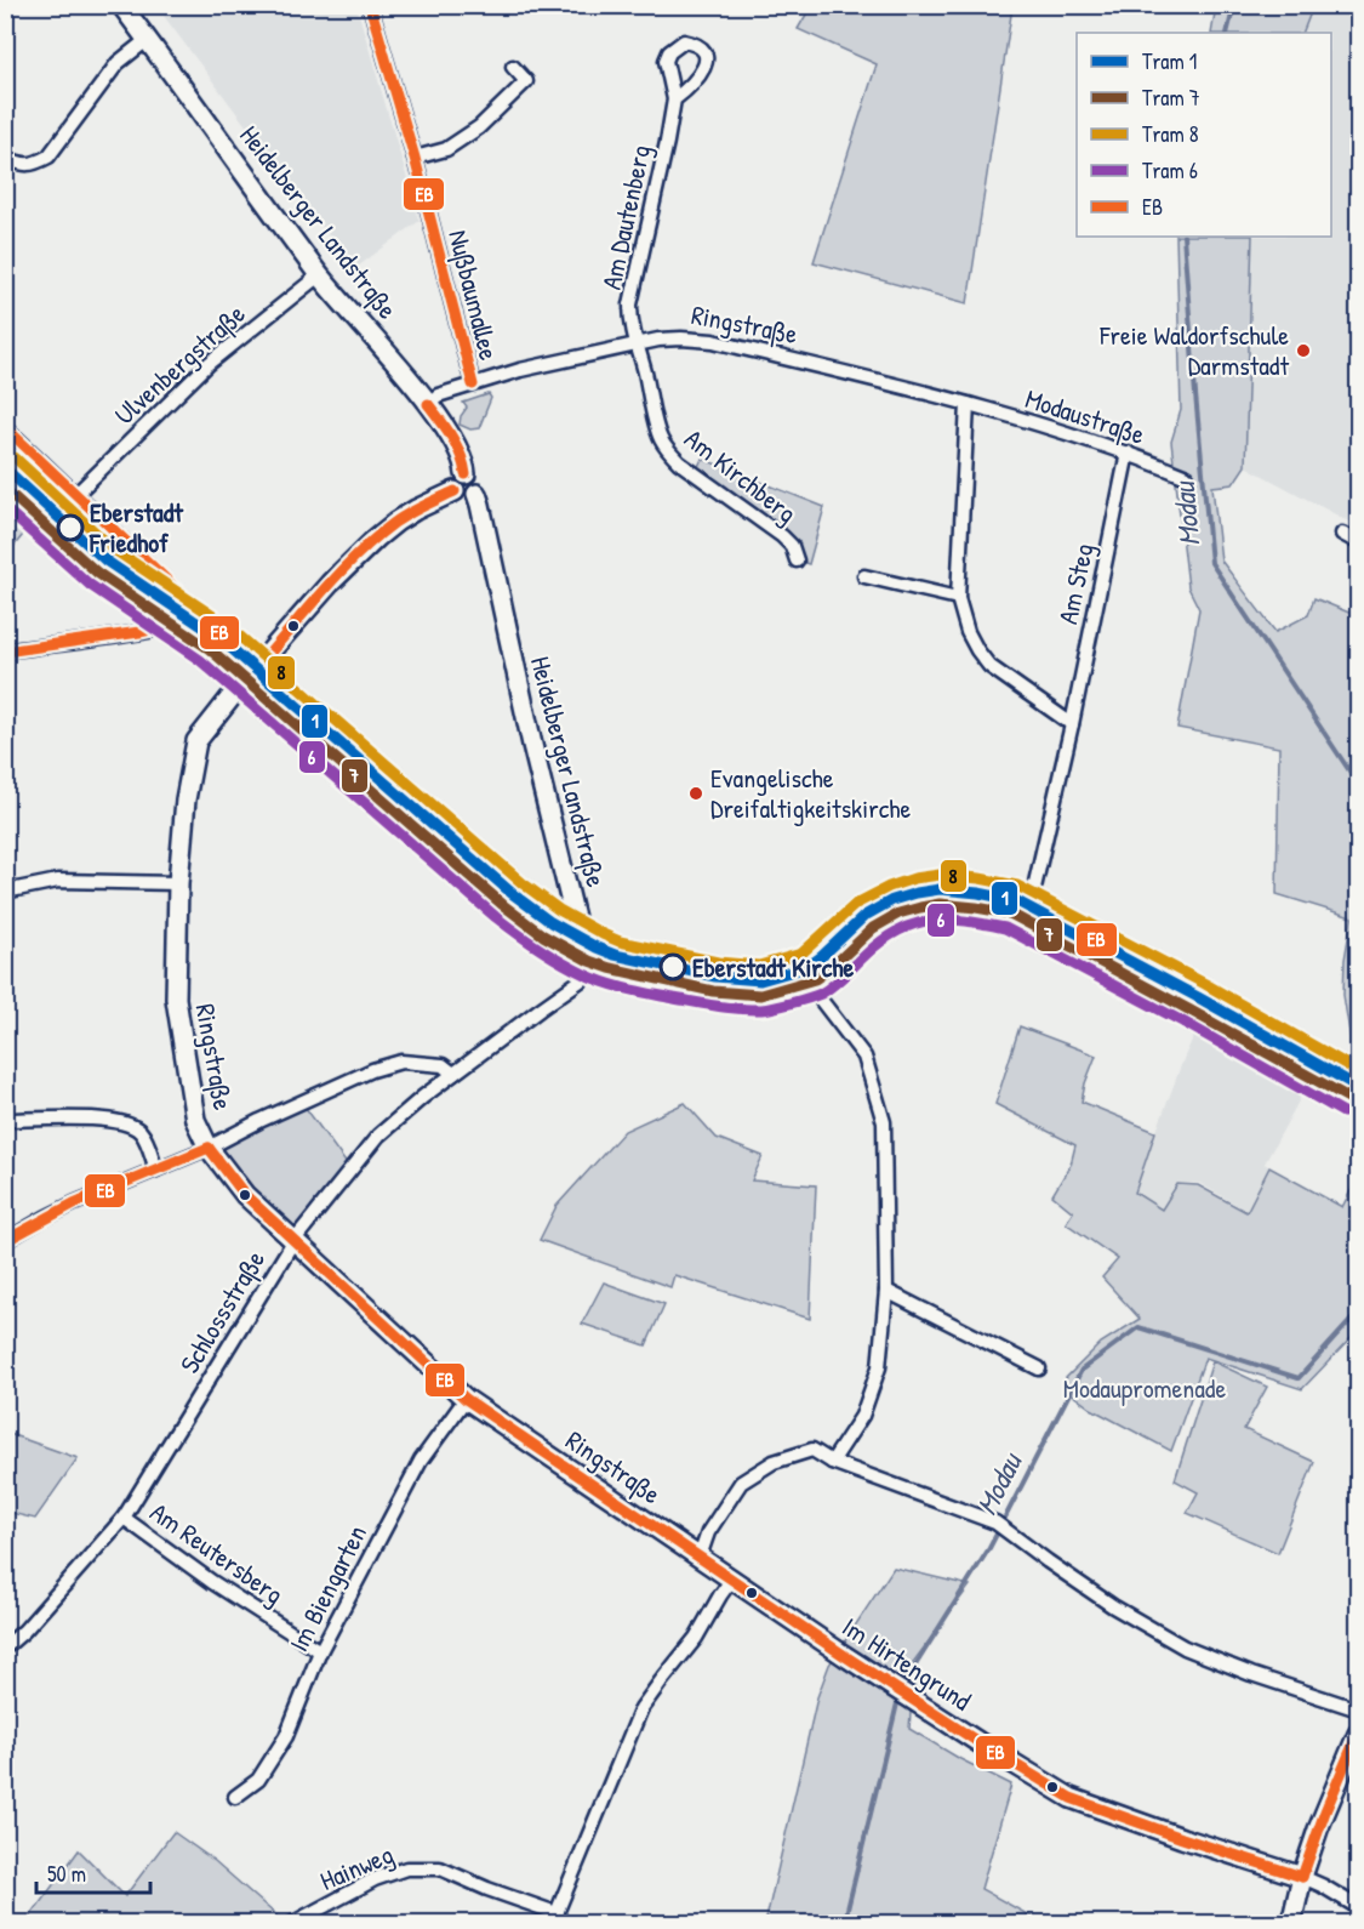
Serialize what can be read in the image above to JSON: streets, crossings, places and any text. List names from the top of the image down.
{
  "streets": {
    "street": [
      "Am Dautenberg",
      "Heidelberger Landstraße",
      "Nußbaumallee",
      "Ringstraße",
      "Ulvenbergstraße",
      "Modaustraße",
      "Am Kirchberg",
      "Am Steg",
      "Schlossstraße",
      "Am Reutersberg",
      "Im Biengarten",
      "Im Hirtengrund",
      "Hainweg"
    ]
  },
  "crossings": [
    ["Am Dautenberg", "Ringstraße"],
    ["Am Dautenberg", "Am Kirchberg"],
    ["Heidelberger Landstraße", "Ringstraße"],
    ["Heidelberger Landstraße", "Ulvenbergstraße"],
    ["Nußbaumallee", "Ringstraße"],
    ["Ringstraße", "Modaustraße"],
    ["Ringstraße", "Am Kirchberg"],
    ["Ringstraße", "Schlossstraße"],
    ["Ringstraße", "Im Biengarten"],
    ["Ringstraße", "Im Hirtengrund"],
    ["Modaustraße", "Am Steg"],
    ["Schlossstraße", "Am Reutersberg"],
    ["Am Reutersberg", "Im Biengarten"]
  ],
  "water": ["Modau"],
  "parks": ["Modaupromenade"],
  "places": [
    "Freie Waldorfschule Darmstadt",
    "Eberstadt Friedhof",
    "Evangelische Dreifaltigkeitskirche",
    "Eberstadt Kirche"
  ],
  "lines": [
    "transit line EB",
    "tram line 8",
    "tram line 1",
    "tram line 7",
    "tram line 6"
  ],
  "legend": [
    "Tram 1",
    "Tram 7",
    "Tram 8",
    "Tram 6",
    "EB"
  ],
  "scale_bar": "50 m"
}
